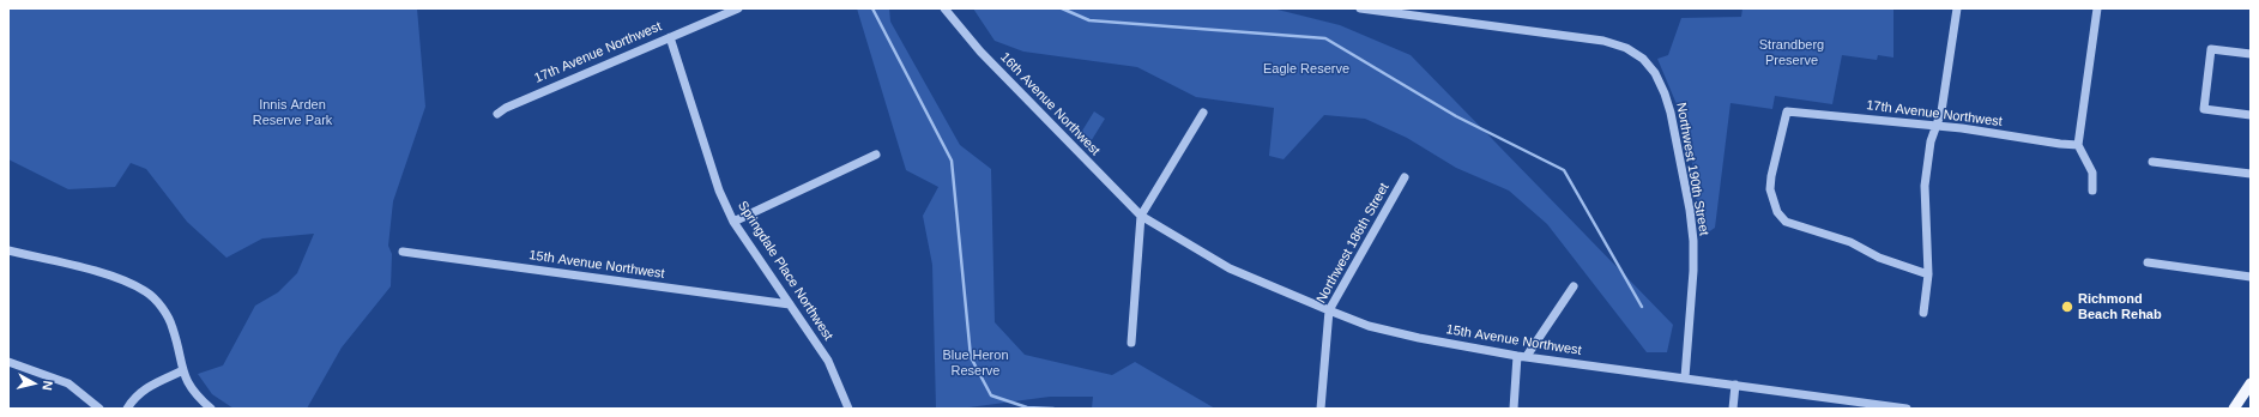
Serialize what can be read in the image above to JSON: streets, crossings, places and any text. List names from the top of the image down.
{
  "streets": {
    "street": [
      "17th Avenue Northwest",
      "16th Avenue Northwest",
      "Northwest 190th Street",
      "Northwest 186th Street",
      "15th Avenue Northwest",
      "Springdale Place Northwest"
    ]
  },
  "crossings": [
    ["17th Avenue Northwest", "Springdale Place Northwest"],
    ["16th Avenue Northwest", "15th Avenue Northwest"],
    ["Northwest 190th Street", "15th Avenue Northwest"],
    ["Northwest 186th Street", "15th Avenue Northwest"],
    ["15th Avenue Northwest", "Springdale Place Northwest"]
  ],
  "parks": [
    "Strandberg Preserve",
    "Eagle Reserve",
    "Innis Arden Reserve Park",
    "Blue Heron Reserve"
  ],
  "places": ["Richmond Beach Rehab"],
  "north": "right"
}
